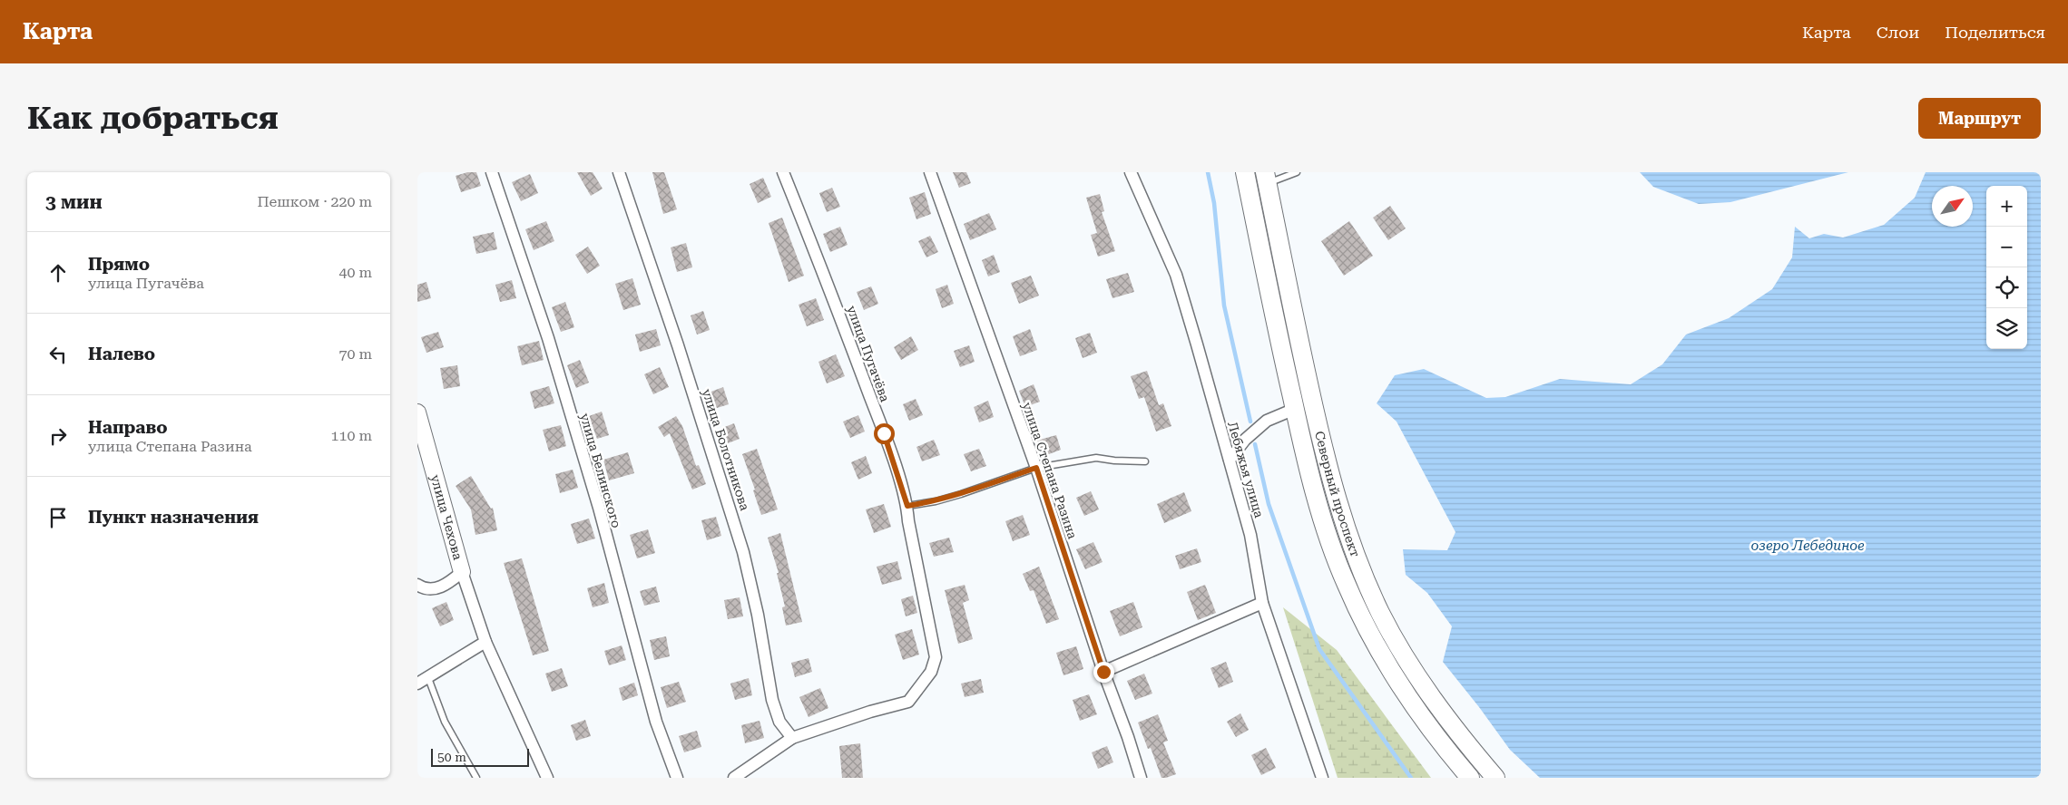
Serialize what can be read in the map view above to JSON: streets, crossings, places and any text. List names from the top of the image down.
{
  "streets": {
    "main road": ["Северный проспект"],
    "street": [
      "улица Пугачёва",
      "улица Болотникова",
      "Лебяжья улица",
      "улица Белинского",
      "улица Степана Разина",
      "улица Чехова"
    ]
  },
  "crossings": [
    ["улица Пугачёва", "улица Болотникова"]
  ],
  "water": ["озеро Лебединое"],
  "scale_bar": "50 m",
  "north": "top right",
  "page": {
    "header": "Карта",
    "nav": ["Карта", "Слои", "Поделиться"],
    "buttons": "Маршрут",
    "title": "Как добраться",
    "heading": ["3 мин", "Пешком · 220 m"],
    "map_buttons": ["+", "−"],
    "list": [
      ["Прямо", "улица Пугачёва", "40 m"],
      ["Налево", "70 m"],
      ["Направо", "улица Степана Разина", "110 m"],
      "Пункт назначения"
    ],
    "scale": "50 m"
  }
}
